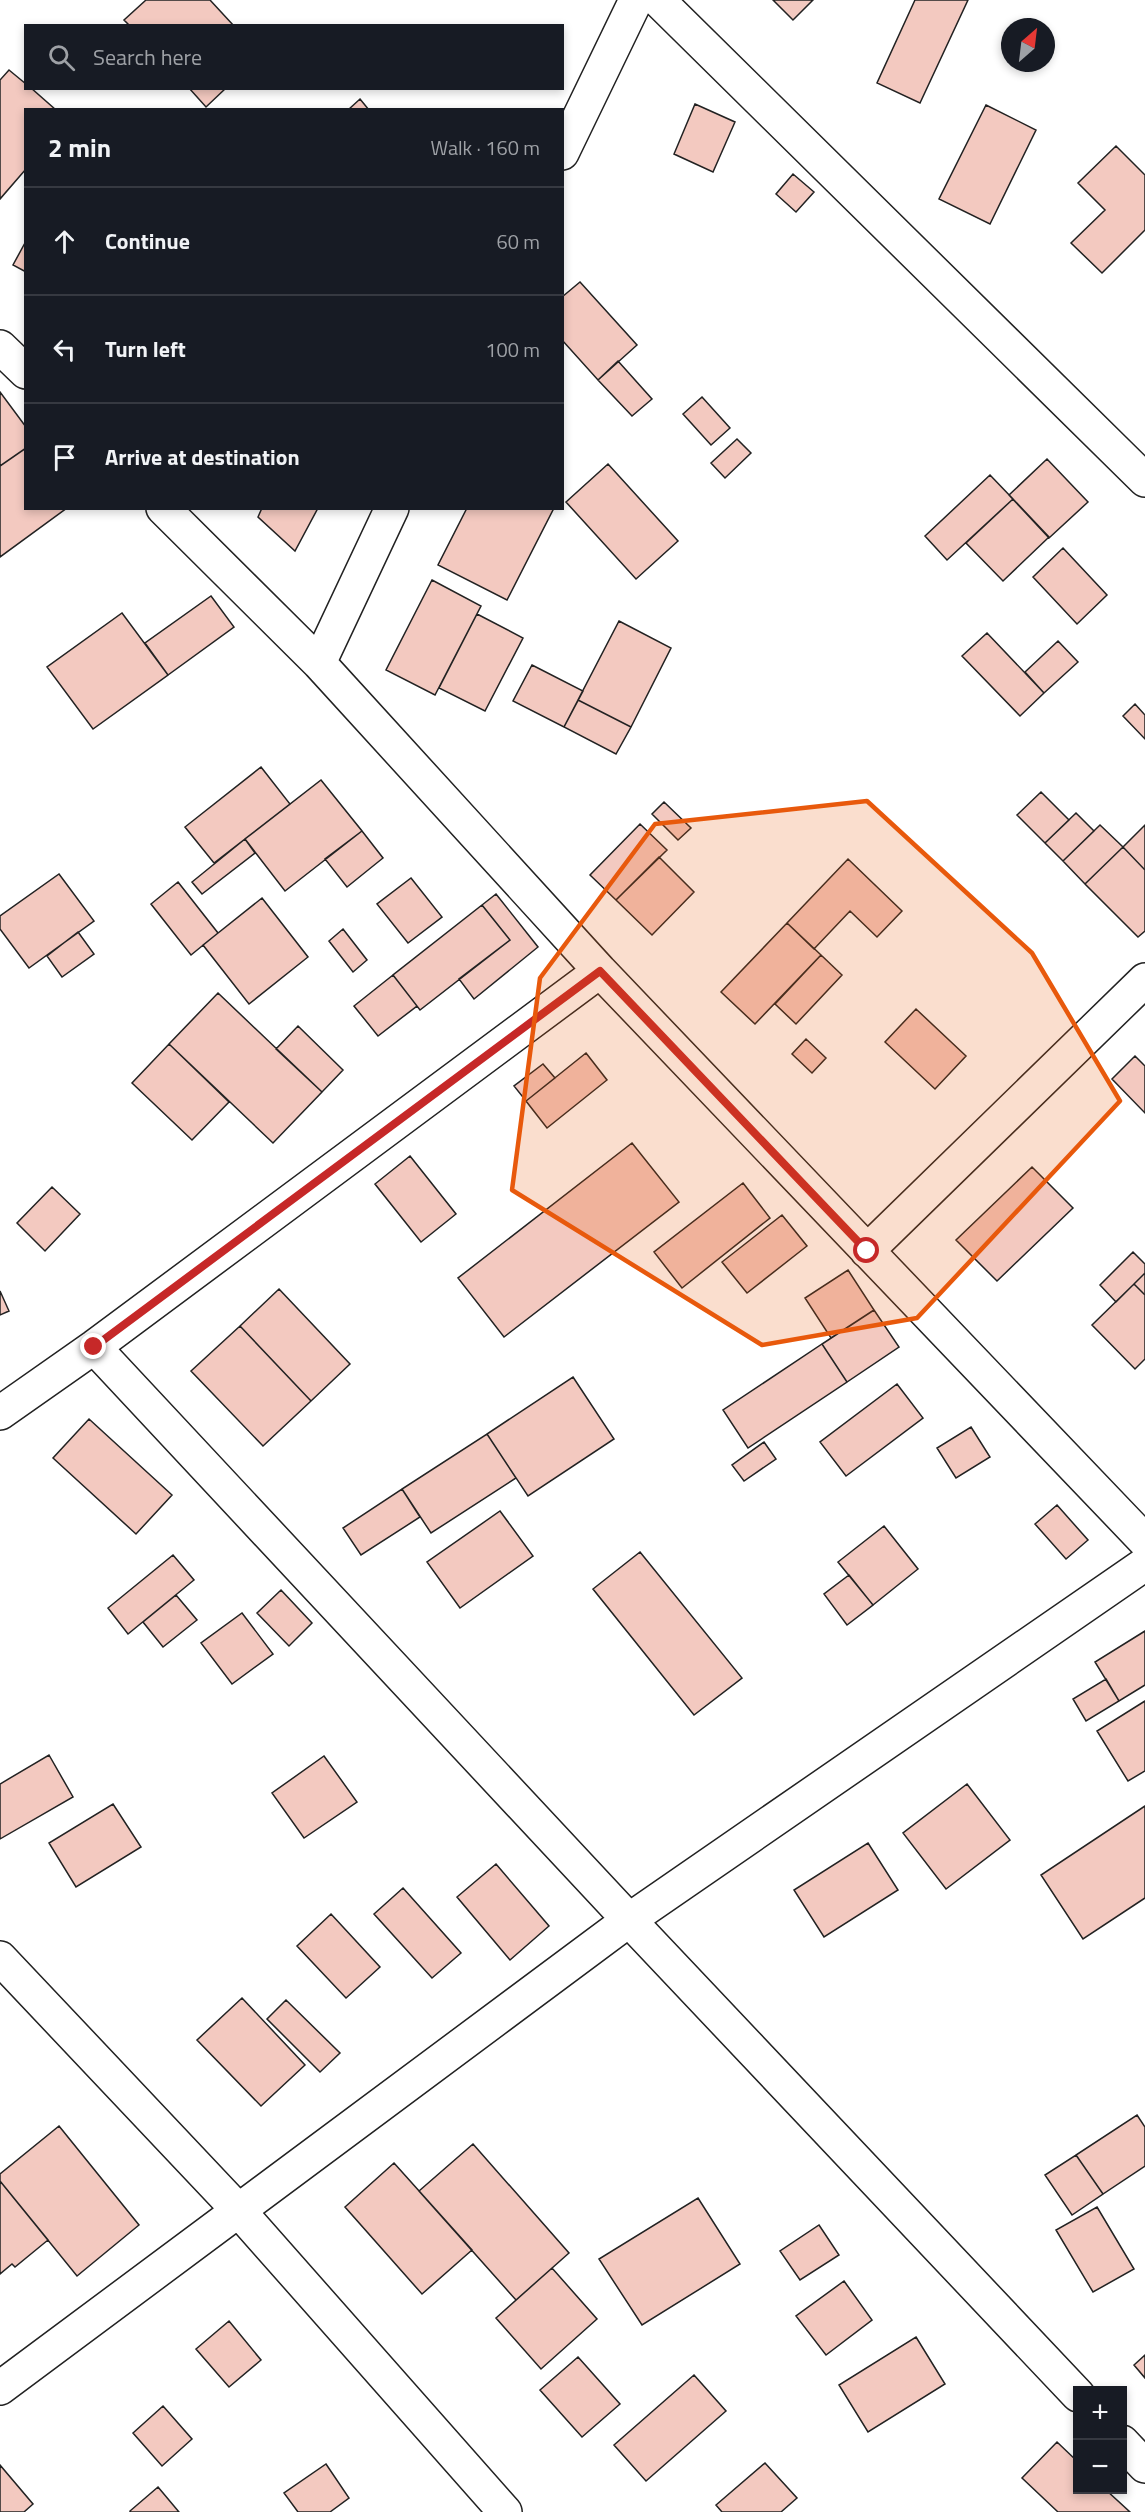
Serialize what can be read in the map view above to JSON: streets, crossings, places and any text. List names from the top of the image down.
{
  "north": "top right",
  "page": {
    "search": "Search here",
    "heading": ["2 min", "Walk · 160 m"],
    "list": [
      ["Continue", "60 m"],
      ["Turn left", "100 m"],
      "Arrive at destination"
    ],
    "map_buttons": ["+", "−"]
  }
}
